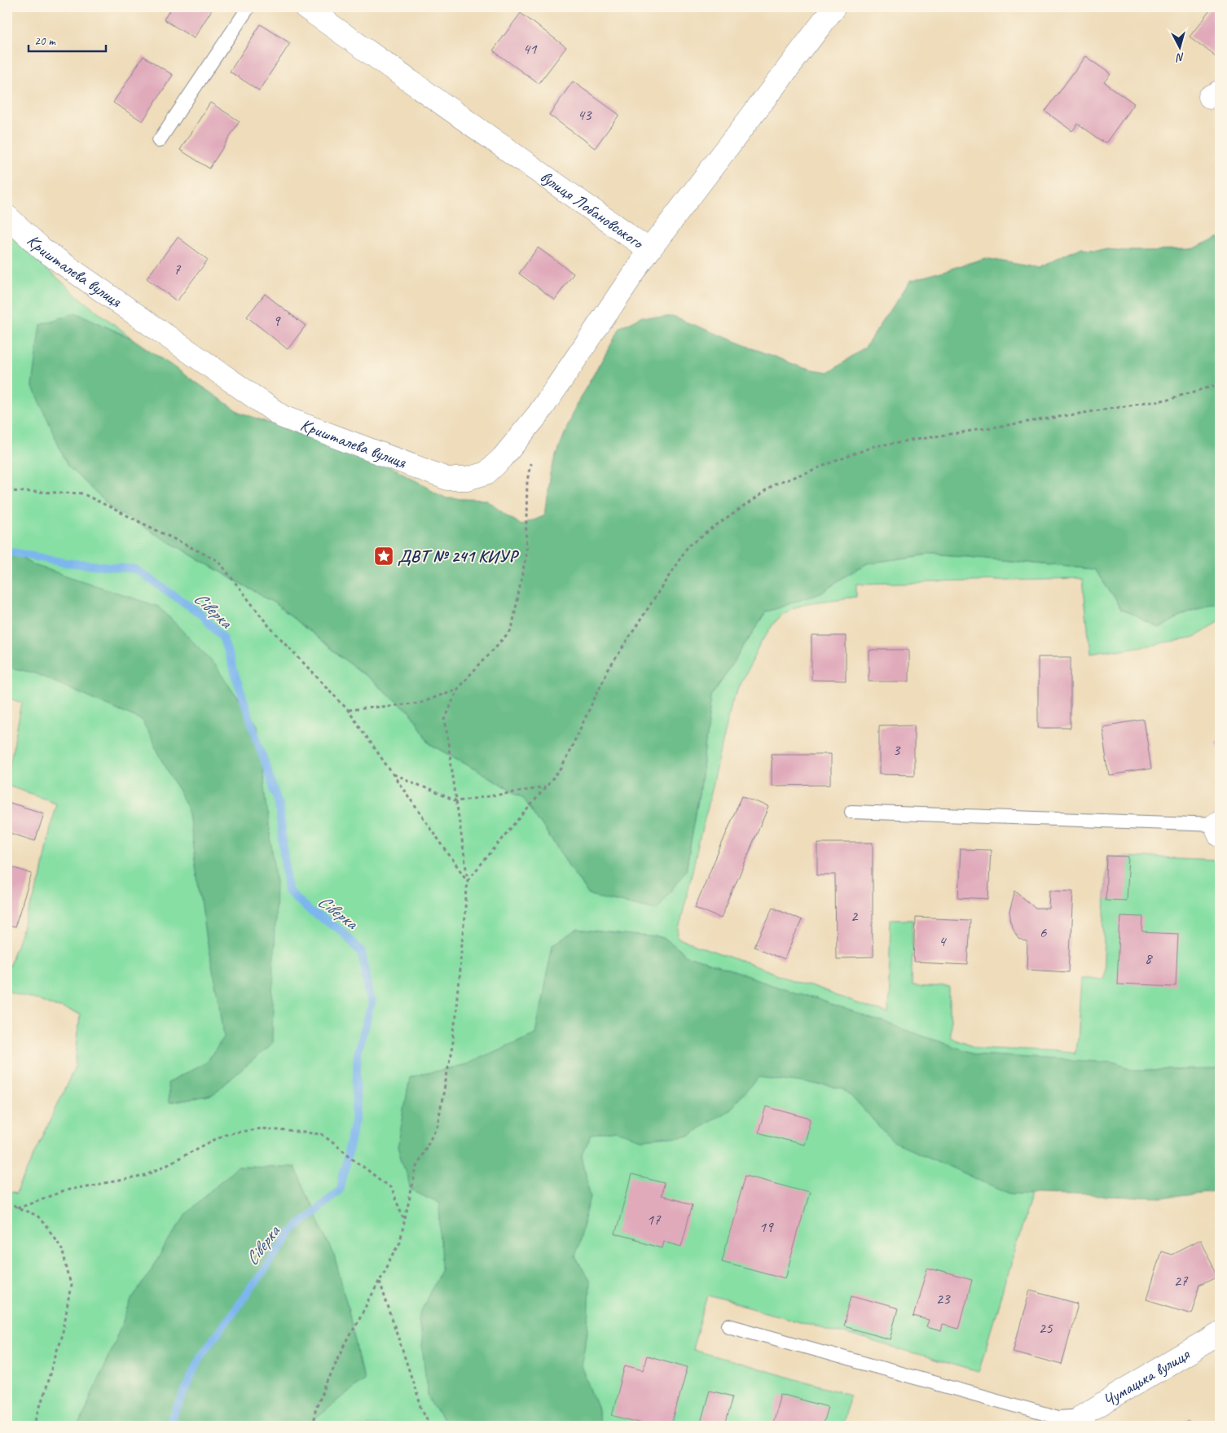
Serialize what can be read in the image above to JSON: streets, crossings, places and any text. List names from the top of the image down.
{
  "streets": {
    "street": ["вулиця Лобановського", "Кришталева вулиця", "Чумацька вулиця"]
  },
  "crossings": [
    ["вулиця Лобановського", "Кришталева вулиця"]
  ],
  "water": ["Сіверка"],
  "places": {
    "place": ["ДВТ № 241 КИУР"]
  },
  "house_numbers": [
    "41",
    "43",
    "7",
    "9",
    "3",
    "2",
    "6",
    "4",
    "8",
    "17",
    "19",
    "27",
    "23",
    "25"
  ],
  "scale_bar": "20 m",
  "north": "bottom"
}
